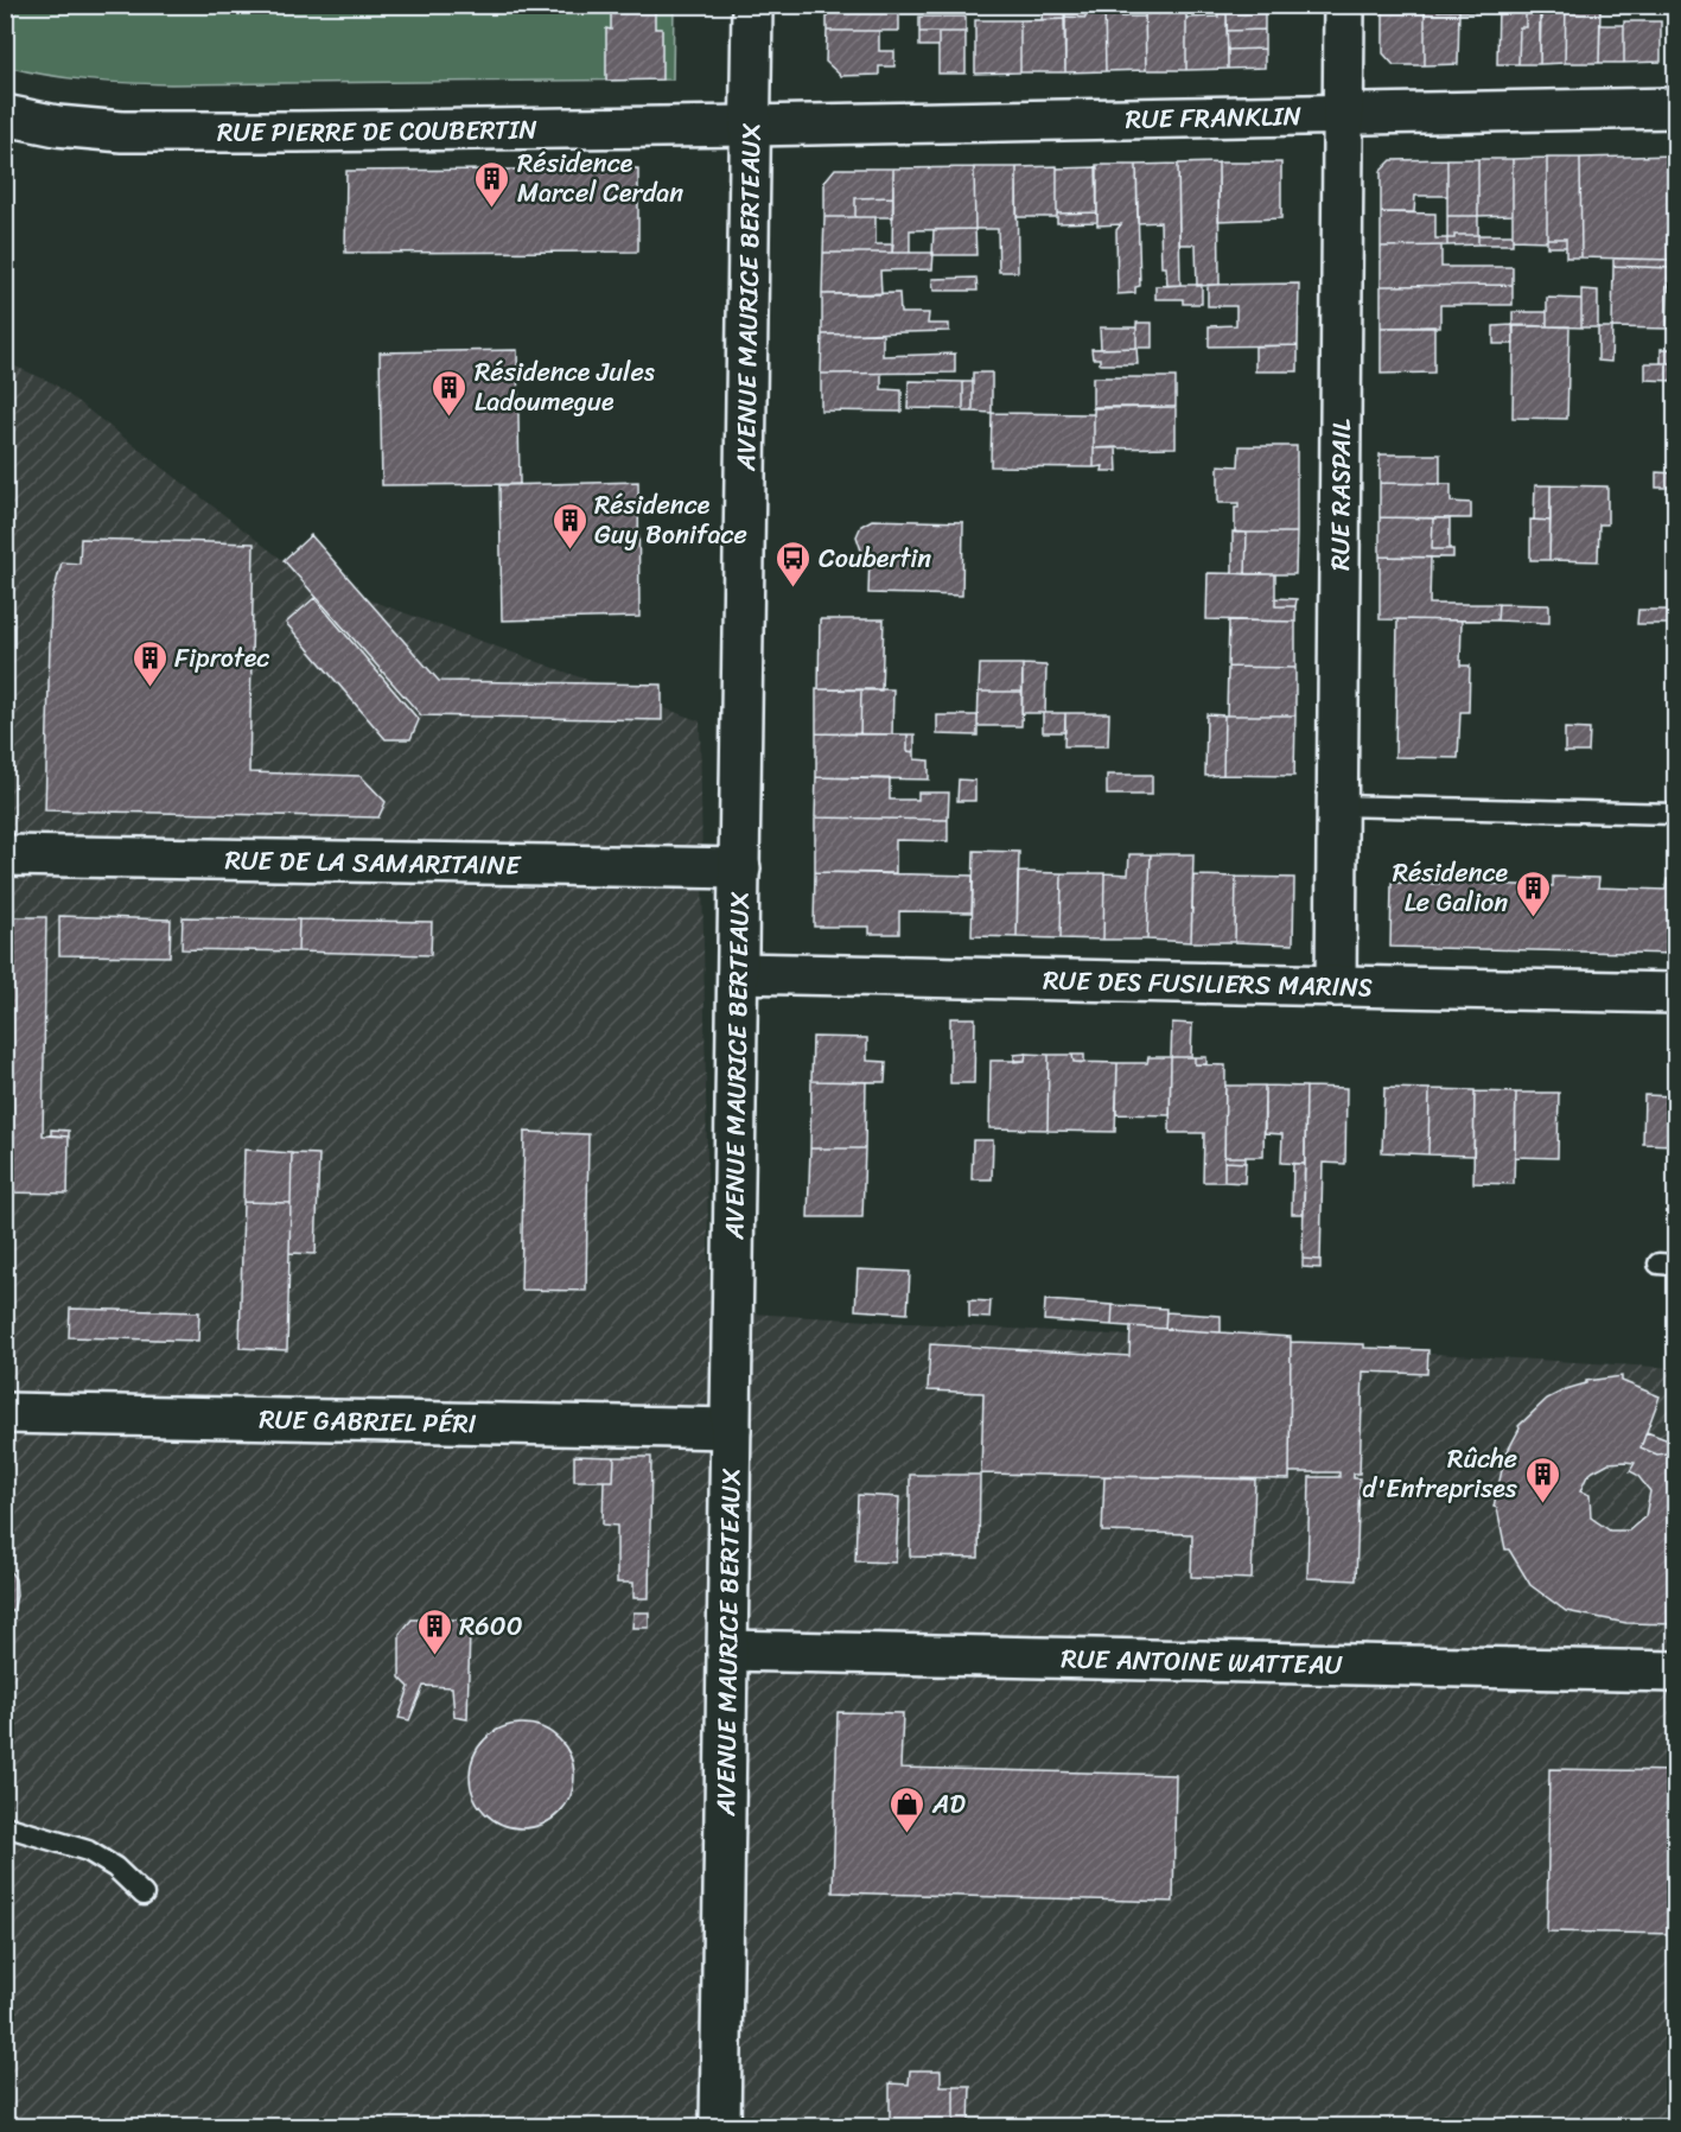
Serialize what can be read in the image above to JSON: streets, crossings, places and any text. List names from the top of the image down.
{
  "streets": {
    "street": [
      "RUE FRANKLIN",
      "RUE PIERRE DE COUBERTIN",
      "AVENUE MAURICE BERTEAUX",
      "RUE RASPAIL",
      "RUE DE LA SAMARITAINE",
      "RUE DES FUSILIERS MARINS",
      "RUE GABRIEL PÉRI",
      "RUE ANTOINE WATTEAU"
    ]
  },
  "crossings": [
    ["RUE FRANKLIN", "RUE PIERRE DE COUBERTIN"],
    ["RUE FRANKLIN", "AVENUE MAURICE BERTEAUX"],
    ["RUE FRANKLIN", "RUE RASPAIL"],
    ["RUE PIERRE DE COUBERTIN", "AVENUE MAURICE BERTEAUX"],
    ["AVENUE MAURICE BERTEAUX", "RUE DE LA SAMARITAINE"],
    ["AVENUE MAURICE BERTEAUX", "RUE DES FUSILIERS MARINS"],
    ["AVENUE MAURICE BERTEAUX", "RUE GABRIEL PÉRI"],
    ["AVENUE MAURICE BERTEAUX", "RUE ANTOINE WATTEAU"],
    ["RUE RASPAIL", "RUE DES FUSILIERS MARINS"]
  ],
  "places": {
    "building": [
      "Résidence Marcel Cerdan",
      "Résidence Jules Ladoumegue",
      "Résidence Guy Boniface",
      "Fiprotec",
      "Résidence Le Galion",
      "Rûche d'Entreprises",
      "R600"
    ],
    "bus stop": ["Coubertin"],
    "shop": ["AD"]
  }
}
